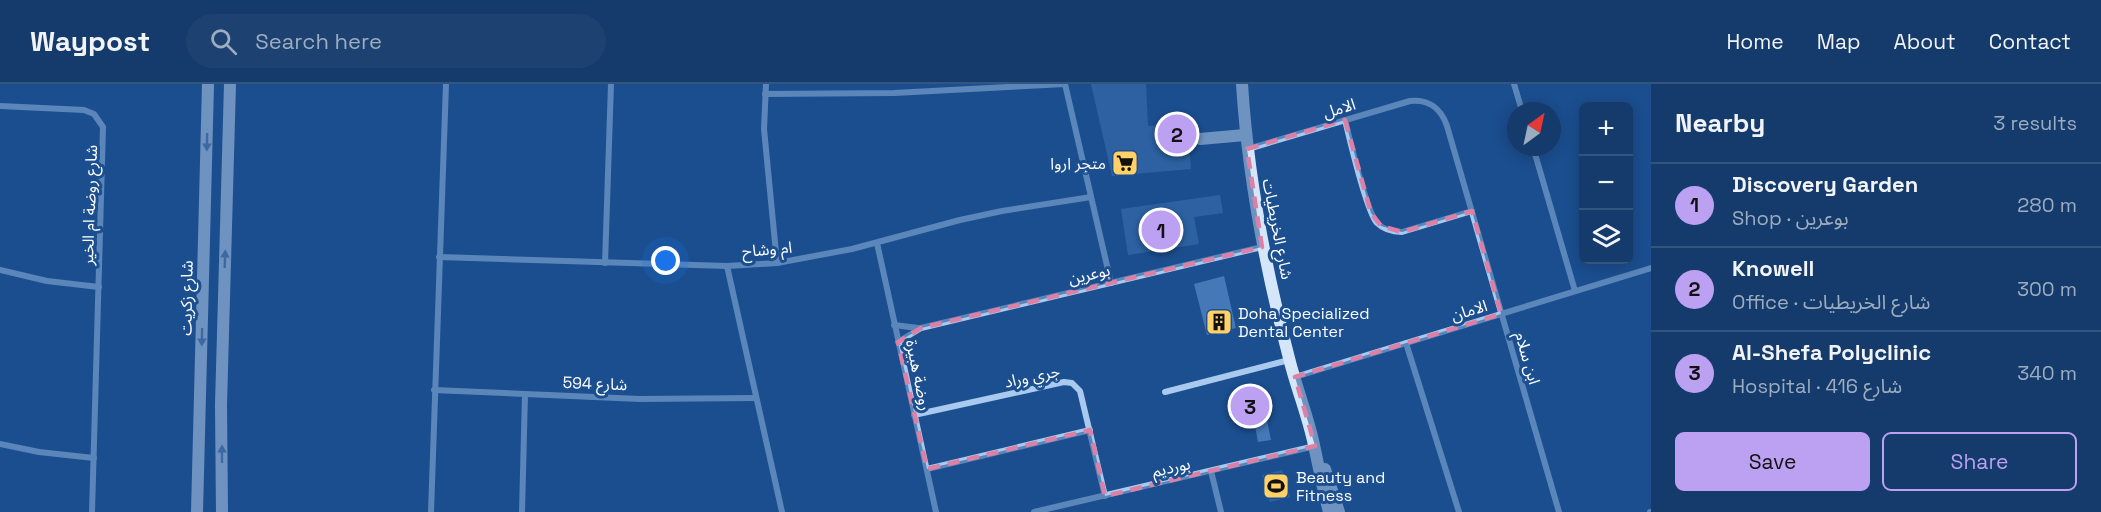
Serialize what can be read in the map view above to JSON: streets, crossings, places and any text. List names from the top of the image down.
{
  "streets": {
    "street": [
      "الامل",
      "شارع روضة ام الخير",
      "شارع الخريطيات",
      "ام وشاح",
      "بوعرين",
      "شارع زكريت",
      "الامان",
      "ابن سلام",
      "روضة هبيرة",
      "جري وراد",
      "شارع 594",
      "بورديم"
    ]
  },
  "crossings": [
    ["الامل", "شارع الخريطيات"],
    ["الامل", "ابن سلام"],
    ["شارع الخريطيات", "بوعرين"],
    ["شارع الخريطيات", "الامان"],
    ["شارع الخريطيات", "بورديم"],
    ["ام وشاح", "روضة هبيرة"],
    ["بوعرين", "روضة هبيرة"],
    ["الامان", "ابن سلام"],
    ["روضة هبيرة", "جري وراد"],
    ["جري وراد", "بورديم"]
  ],
  "places": {
    "supermarket": ["متجر اروا"],
    "building": ["Doha Specialized Dental Center"],
    "sports": ["Beauty and Fitness"]
  },
  "north": "top right",
  "page": {
    "header": "Waypost",
    "search": "Search here",
    "nav": [
      "Home",
      "Map",
      "About",
      "Contact"
    ],
    "heading": ["Nearby", "3 results"],
    "map_buttons": ["+", "−"],
    "pins": ["2", "1", "3"],
    "list": [
      {
        "mark": "1",
        "name": "Discovery Garden",
        "note": "Shop · بوعرين",
        "value": "280 m"
      },
      {
        "mark": "2",
        "name": "Knowell",
        "note": "Office · شارع الخريطيات",
        "value": "300 m"
      },
      {
        "mark": "3",
        "name": "Al-Shefa Polyclinic",
        "note": "Hospital · شارع 416",
        "value": "340 m"
      }
    ],
    "buttons": ["Save", "Share"]
  }
}
